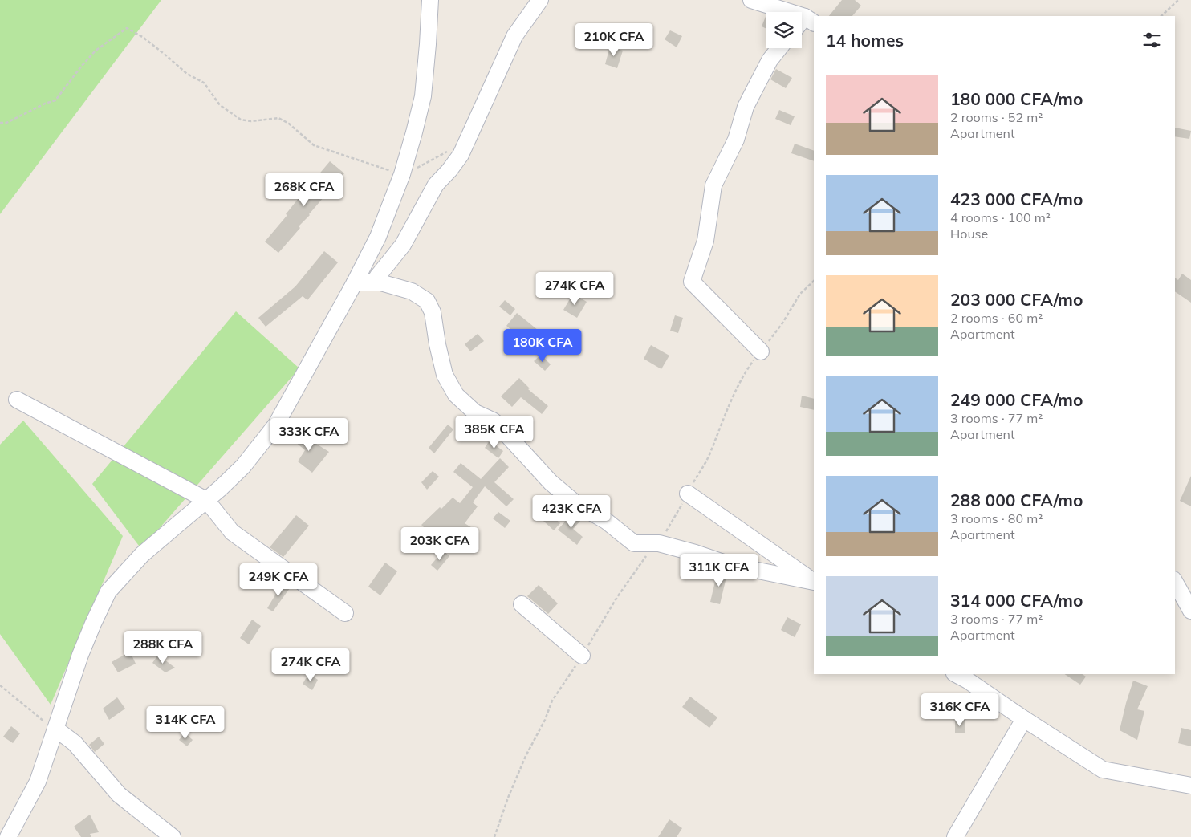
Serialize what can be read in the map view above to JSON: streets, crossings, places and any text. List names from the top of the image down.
{
  "page": {
    "heading": "14 homes",
    "price": [
      "210K CFA",
      "268K CFA",
      "274K CFA",
      "180K CFA",
      "385K CFA",
      "333K CFA",
      "423K CFA",
      "203K CFA",
      "311K CFA",
      "249K CFA",
      "288K CFA",
      "274K CFA",
      "316K CFA",
      "314K CFA"
    ],
    "list": [
      {
        "name": "180 000 CFA/mo",
        "note": "2 rooms · 52 m² · Apartment"
      },
      {
        "name": "423 000 CFA/mo",
        "note": "4 rooms · 100 m² · House"
      },
      {
        "name": "203 000 CFA/mo",
        "note": "2 rooms · 60 m² · Apartment"
      },
      {
        "name": "249 000 CFA/mo",
        "note": "3 rooms · 77 m² · Apartment"
      },
      {
        "name": "288 000 CFA/mo",
        "note": "3 rooms · 80 m² · Apartment"
      },
      {
        "name": "314 000 CFA/mo",
        "note": "3 rooms · 77 m² · Apartment"
      }
    ]
  }
}
